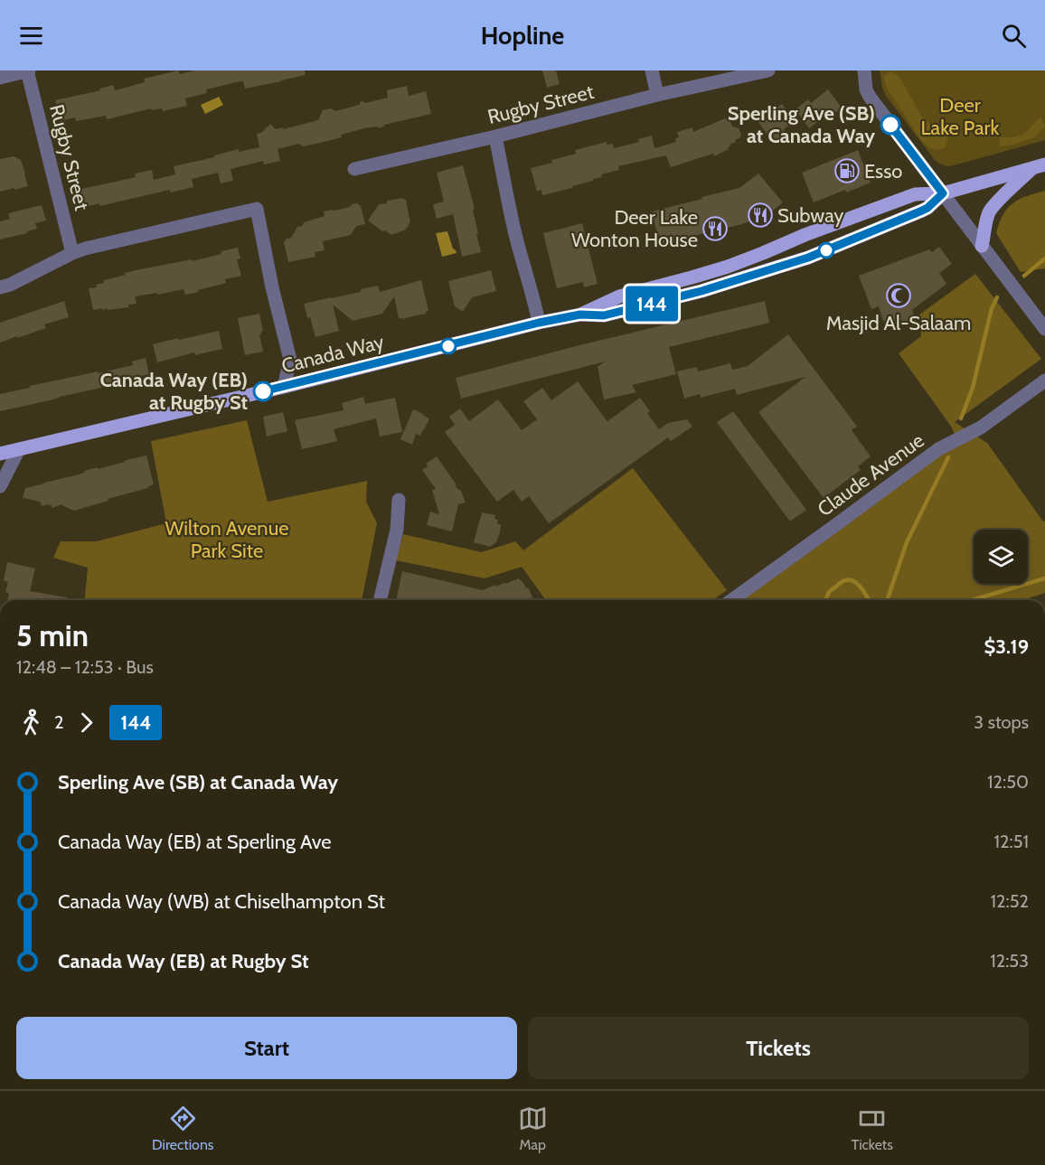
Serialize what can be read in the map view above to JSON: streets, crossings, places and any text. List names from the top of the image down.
{
  "streets": {
    "main road": ["Canada Way"],
    "street": ["Rugby Street", "Claude Avenue"]
  },
  "parks": ["Deer Lake Park", "Wilton Avenue Park Site"],
  "places": {
    "other": ["Sperling Ave (SB) at Canada Way", "Canada Way (EB) at Rugby St"],
    "fuel station": ["Esso"],
    "restaurant": ["Subway", "Deer Lake Wonton House"],
    "mosque": ["Masjid Al-Salaam"]
  },
  "lines": ["bus line 144"],
  "page": {
    "header": "Hopline",
    "on_map": "144",
    "heading": ["5 min", "12:48 – 12:53 · Bus", "$3.19"],
    "legs": ["2", "144", "3 stops"],
    "list": [
      {
        "name": "Sperling Ave (SB) at Canada Way",
        "value": "12:50"
      },
      {
        "name": "Canada Way (EB) at Sperling Ave",
        "value": "12:51"
      },
      {
        "name": "Canada Way (WB) at Chiselhampton St",
        "value": "12:52"
      },
      {
        "name": "Canada Way (EB) at Rugby St",
        "value": "12:53"
      }
    ],
    "buttons": ["Start", "Tickets"],
    "tabs": ["Directions", "Map", "Tickets"]
  }
}
